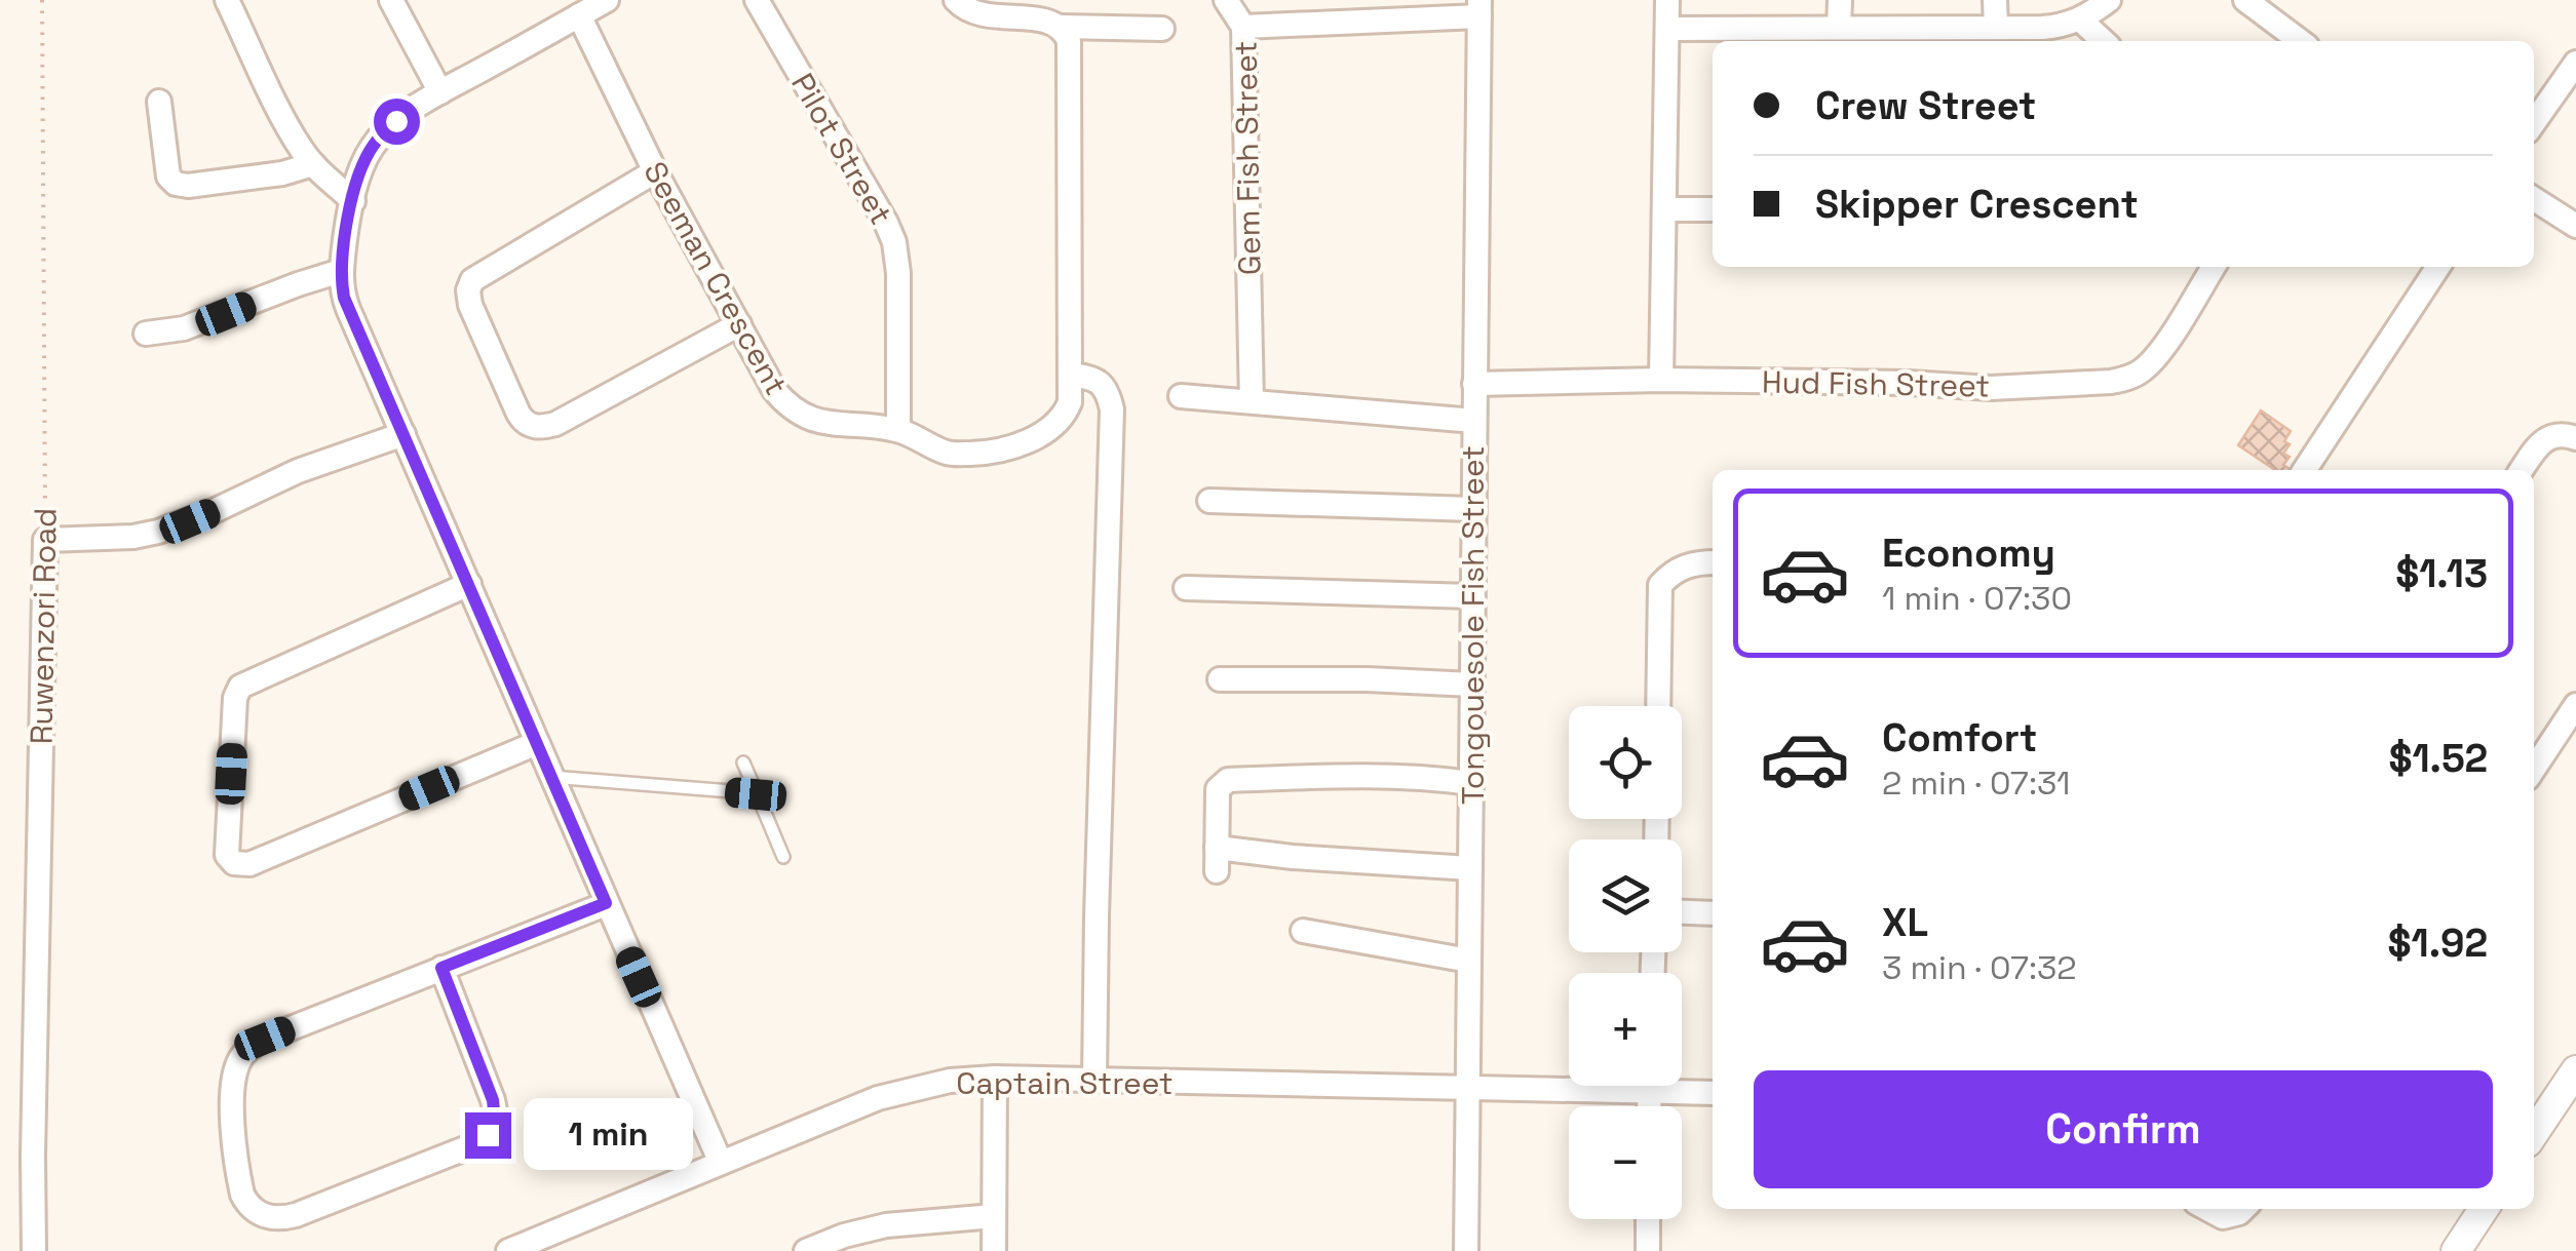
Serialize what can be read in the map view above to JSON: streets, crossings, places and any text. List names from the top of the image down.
{
  "streets": {
    "street": [
      "Pilot Street",
      "Gem Fish Street",
      "Seeman Crescent",
      "Hud Fish Street",
      "Tongouesole Fish Street",
      "Ruwenzori Road",
      "Captain Street"
    ]
  },
  "crossings": [
    ["Pilot Street", "Seeman Crescent"],
    ["Gem Fish Street", "Tongouesole Fish Street"],
    ["Hud Fish Street", "Tongouesole Fish Street"],
    ["Tongouesole Fish Street", "Captain Street"]
  ],
  "page": {
    "banner": ["Crew Street", "Skipper Crescent"],
    "list": [
      {
        "name": "Economy",
        "note": "1 min · 07:30",
        "value": "$1.13"
      },
      {
        "name": "Comfort",
        "note": "2 min · 07:31",
        "value": "$1.52"
      },
      {
        "name": "XL",
        "note": "3 min · 07:32",
        "value": "$1.92"
      }
    ],
    "map_buttons": ["+", "−"],
    "buttons": "Confirm",
    "bubble": "1 min"
  }
}
